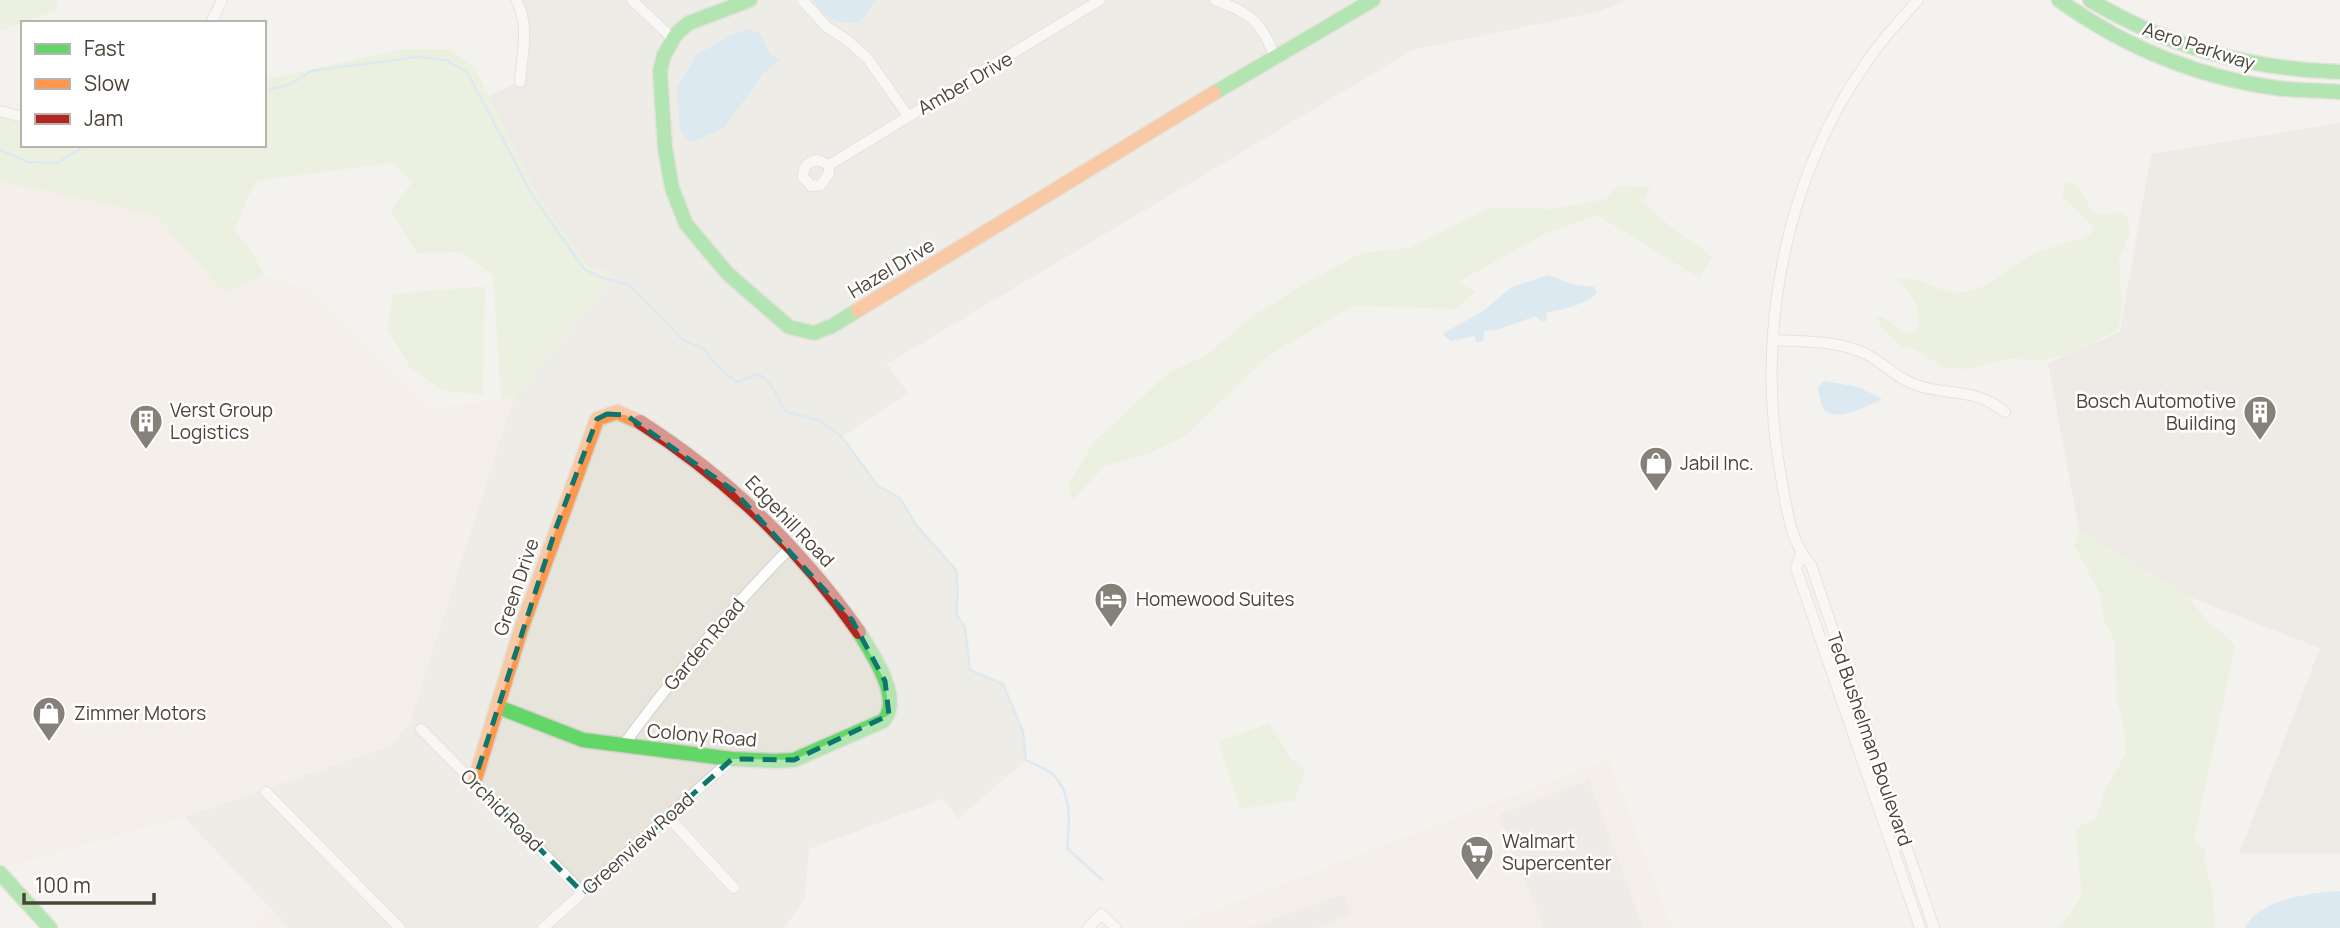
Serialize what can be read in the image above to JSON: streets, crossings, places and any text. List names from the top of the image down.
{
  "streets": {
    "street": [
      "Aero Parkway",
      "Amber Drive",
      "Hazel Drive",
      "Edgehill Road",
      "Green Drive",
      "Garden Road",
      "Colony Road",
      "Ted Bushelman Boulevard",
      "Orchid Road",
      "Greenview Road"
    ]
  },
  "crossings": [
    ["Edgehill Road", "Green Drive"],
    ["Edgehill Road", "Garden Road"],
    ["Edgehill Road", "Colony Road"],
    ["Green Drive", "Colony Road"],
    ["Green Drive", "Orchid Road"],
    ["Garden Road", "Colony Road"],
    ["Colony Road", "Greenview Road"],
    ["Orchid Road", "Greenview Road"]
  ],
  "places": {
    "building": ["Bosch Automotive Building", "Verst Group Logistics"],
    "shop": ["Jabil Inc.", "Zimmer Motors"],
    "hotel": ["Homewood Suites"],
    "supermarket": ["Walmart Supercenter"]
  },
  "legend": ["Fast", "Slow", "Jam"],
  "scale_bar": "100 m"
}
